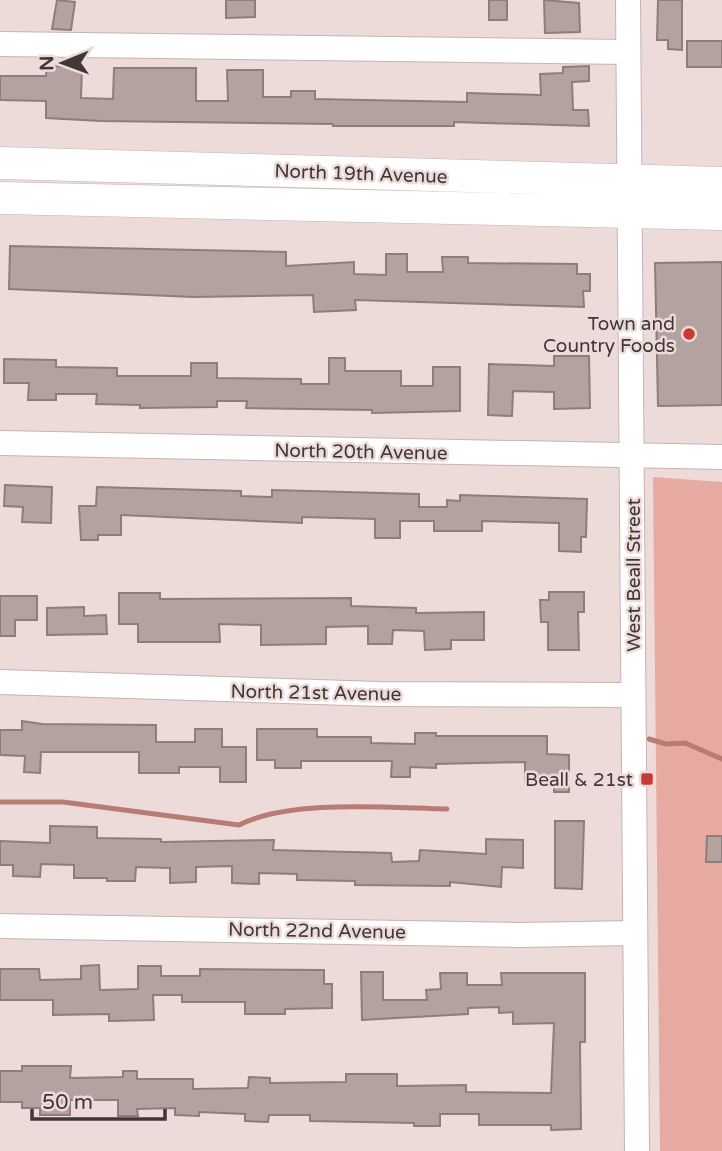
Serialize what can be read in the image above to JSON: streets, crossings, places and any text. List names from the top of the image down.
{
  "streets": {
    "main road": ["North 19th Avenue"],
    "street": [
      "North 20th Avenue",
      "West Beall Street",
      "North 21st Avenue",
      "North 22nd Avenue"
    ]
  },
  "crossings": [
    ["North 19th Avenue", "West Beall Street"],
    ["North 20th Avenue", "West Beall Street"],
    ["West Beall Street", "North 21st Avenue"],
    ["West Beall Street", "North 22nd Avenue"]
  ],
  "places": {
    "other": ["Town and Country Foods"],
    "transit": ["Beall & 21st"]
  },
  "scale_bar": "50 m",
  "north": "left"
}
